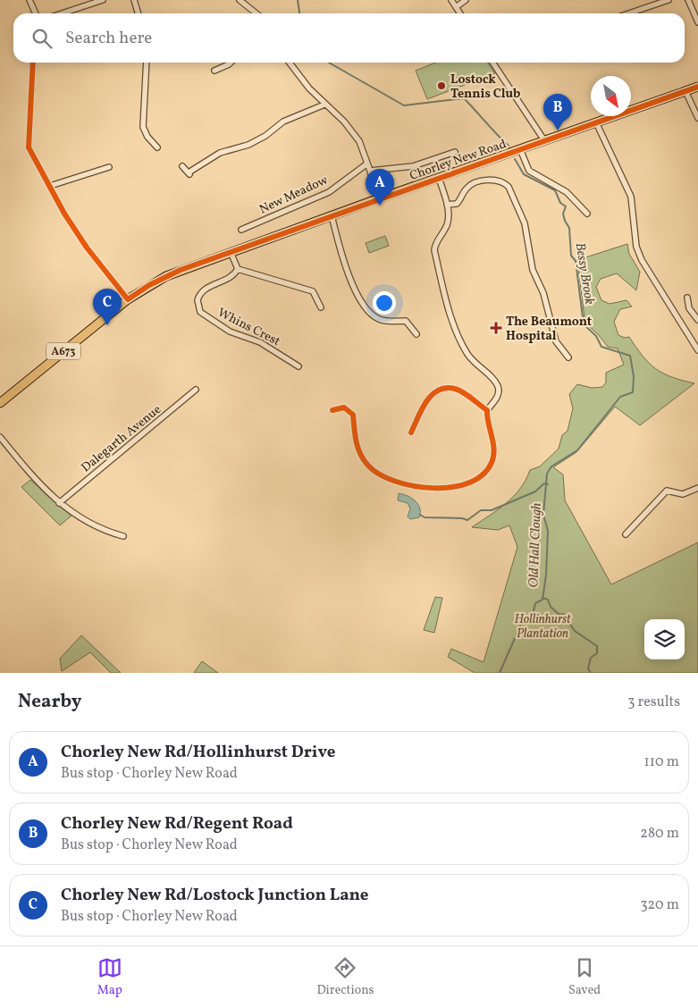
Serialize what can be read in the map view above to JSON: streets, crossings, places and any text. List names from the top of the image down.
{
  "streets": {
    "highway": ["Chorley New Road", "A673"],
    "street": ["New Meadow", "Whins Crest", "Dalegarth Avenue"]
  },
  "water": ["Bessy Brook", "Old Hall Clough"],
  "parks": ["Hollinhurst Plantation"],
  "places": {
    "other": ["Lostock Tennis Club"],
    "health": ["The Beaumont Hospital"]
  },
  "north": "bottom right",
  "page": {
    "search": "Search here",
    "pins": ["B", "A", "C"],
    "heading": ["Nearby", "3 results"],
    "list": [
      {
        "mark": "A",
        "name": "Chorley New Rd/Hollinhurst Drive",
        "note": "Bus stop · Chorley New Road",
        "value": "110 m"
      },
      {
        "mark": "B",
        "name": "Chorley New Rd/Regent Road",
        "note": "Bus stop · Chorley New Road",
        "value": "280 m"
      },
      {
        "mark": "C",
        "name": "Chorley New Rd/Lostock Junction Lane",
        "note": "Bus stop · Chorley New Road",
        "value": "320 m"
      }
    ],
    "nav": ["Map", "Directions", "Saved"]
  }
}
